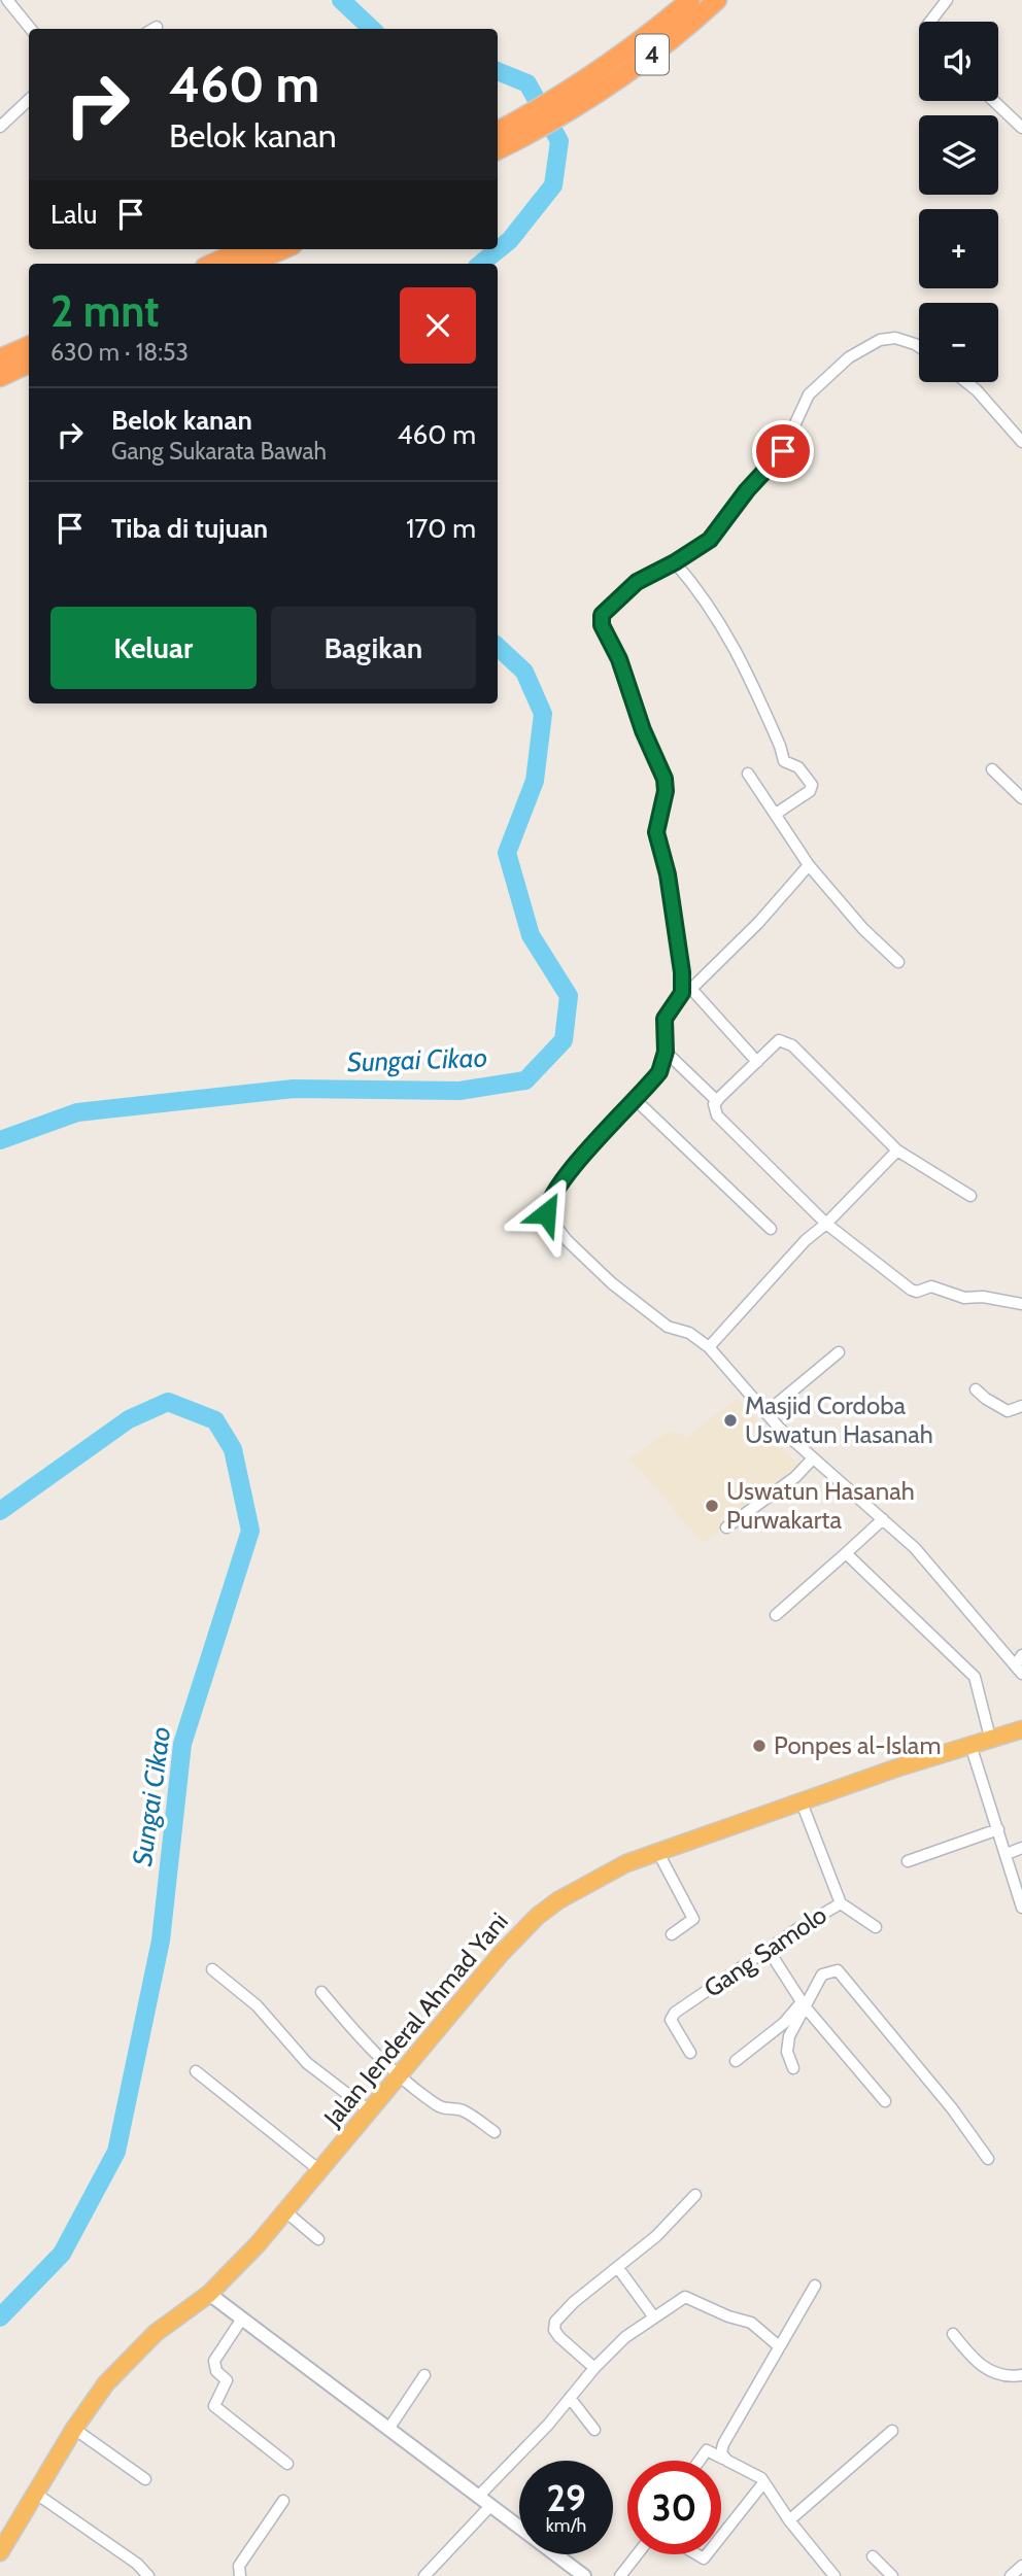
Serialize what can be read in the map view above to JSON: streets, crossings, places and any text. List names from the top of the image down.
{
  "streets": {
    "highway": ["4", "Jalan Jenderal Ahmad Yani"],
    "street": ["Gang Samolo"]
  },
  "crossings": [
    ["Gang Samolo", "Jalan Jenderal Ahmad Yani"]
  ],
  "water": ["Sungai Cikao"],
  "places": ["Masjid Cordoba Uswatun Hasanah", "Uswatun Hasanah Purwakarta", "Ponpes al-Islam"],
  "page": {
    "map_buttons": ["+", "−"],
    "turn": ["460 m", "Belok kanan"],
    "then": "Lalu",
    "heading": ["2 mnt", "630 m · 18:53"],
    "list": [
      {
        "name": "Belok kanan",
        "note": "Gang Sukarata Bawah",
        "value": "460 m"
      },
      {
        "name": "Tiba di tujuan",
        "value": "170 m"
      }
    ],
    "buttons": ["Keluar", "Bagikan"],
    "speed": "29 km/h",
    "limit": "30"
  }
}
